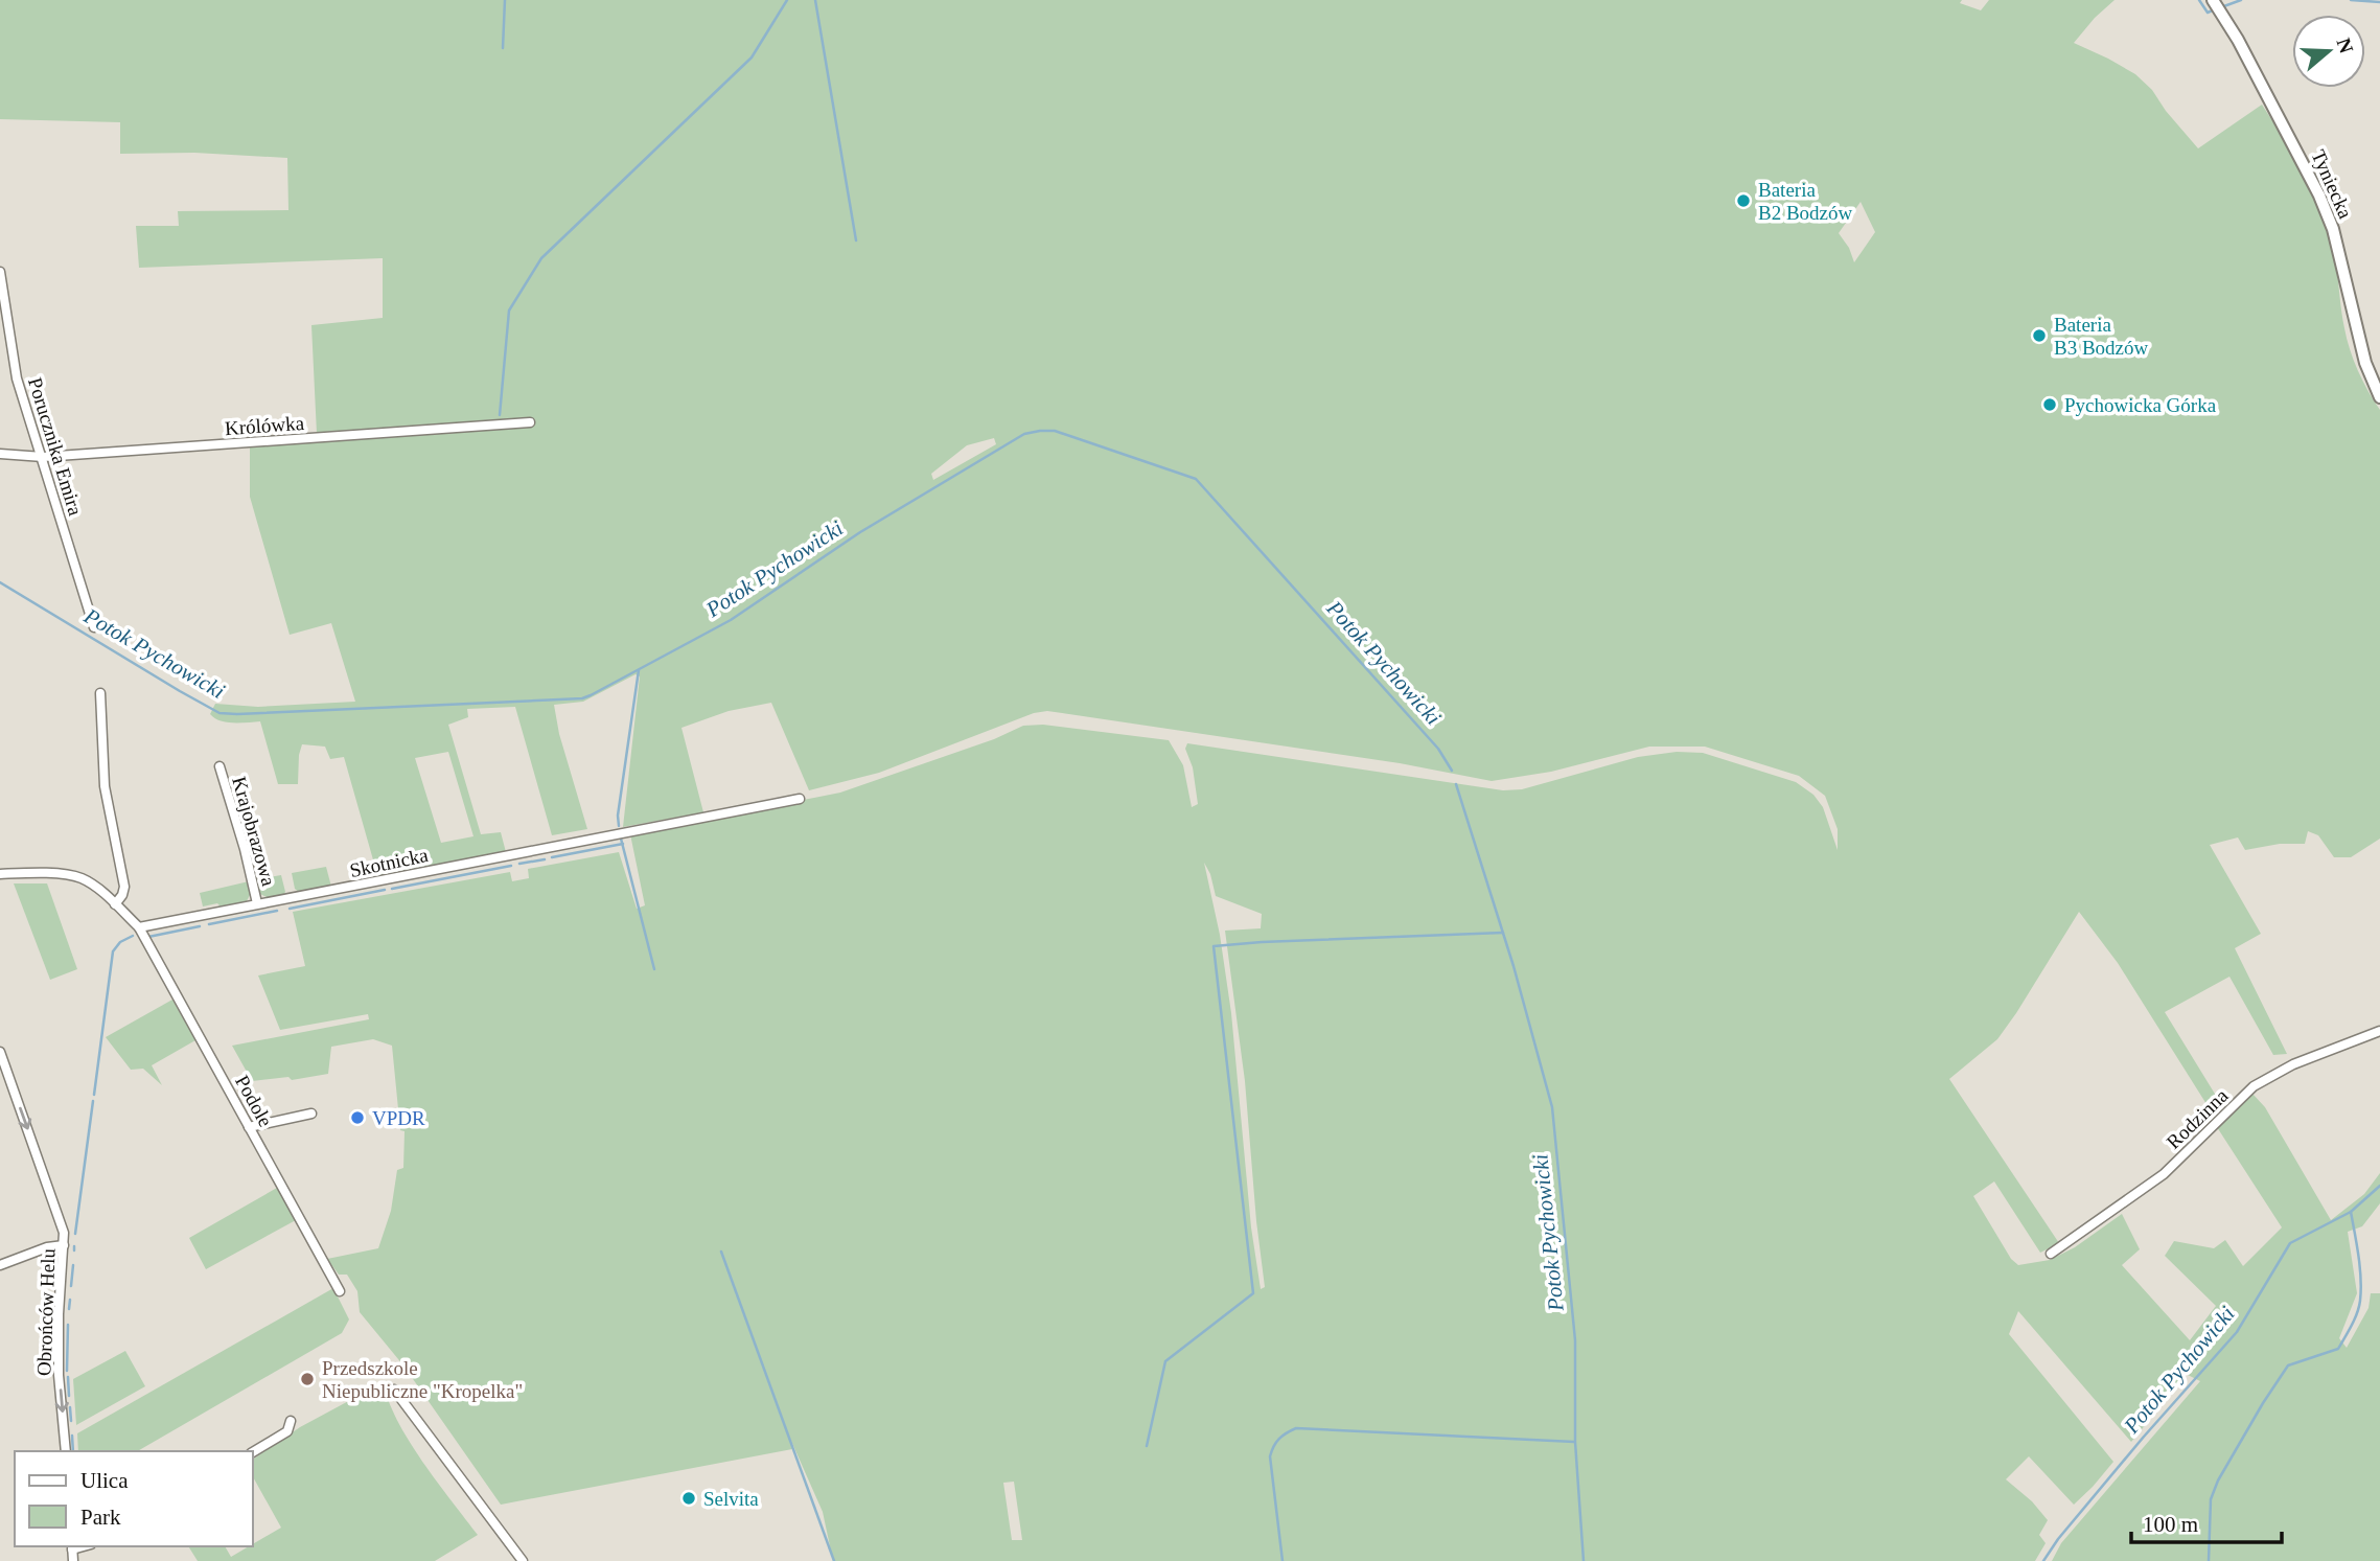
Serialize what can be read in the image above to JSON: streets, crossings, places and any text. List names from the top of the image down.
{
  "streets": {
    "street": [
      "Tyniecka",
      "Królówka",
      "Porucznika Emira",
      "Krajobrazowa",
      "Skotnicka",
      "Podole",
      "Rodzinna",
      "Obrońców Helu"
    ]
  },
  "crossings": [
    ["Królówka", "Porucznika Emira"],
    ["Krajobrazowa", "Skotnicka"],
    ["Skotnicka", "Podole"]
  ],
  "one_way": ["Obrońców Helu"],
  "water": ["Potok Pychowicki"],
  "places": [
    "Bateria B2 Bodzów",
    "Bateria B3 Bodzów",
    "Pychowicka Górka",
    "VPDR",
    "Przedszkole Niepubliczne \"Kropelka\"",
    "Selvita"
  ],
  "legend": ["Ulica", "Park"],
  "scale_bar": "100 m",
  "north": "right"
}
